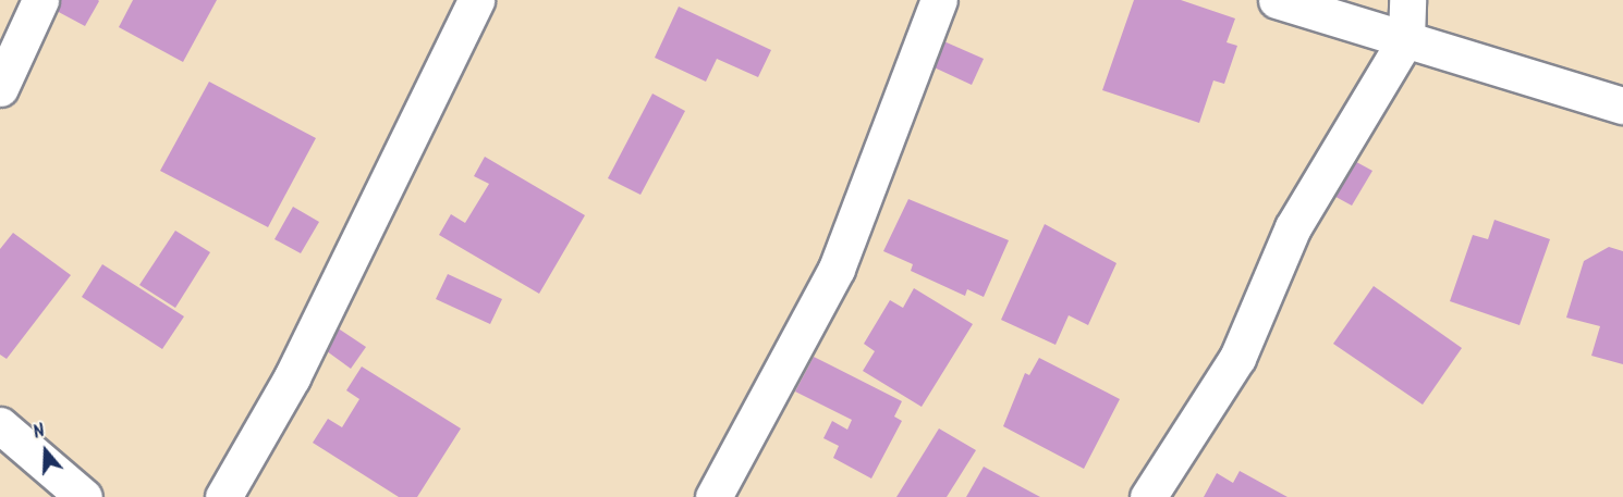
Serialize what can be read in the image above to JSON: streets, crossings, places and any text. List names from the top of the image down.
{
  "north": "top"
}
